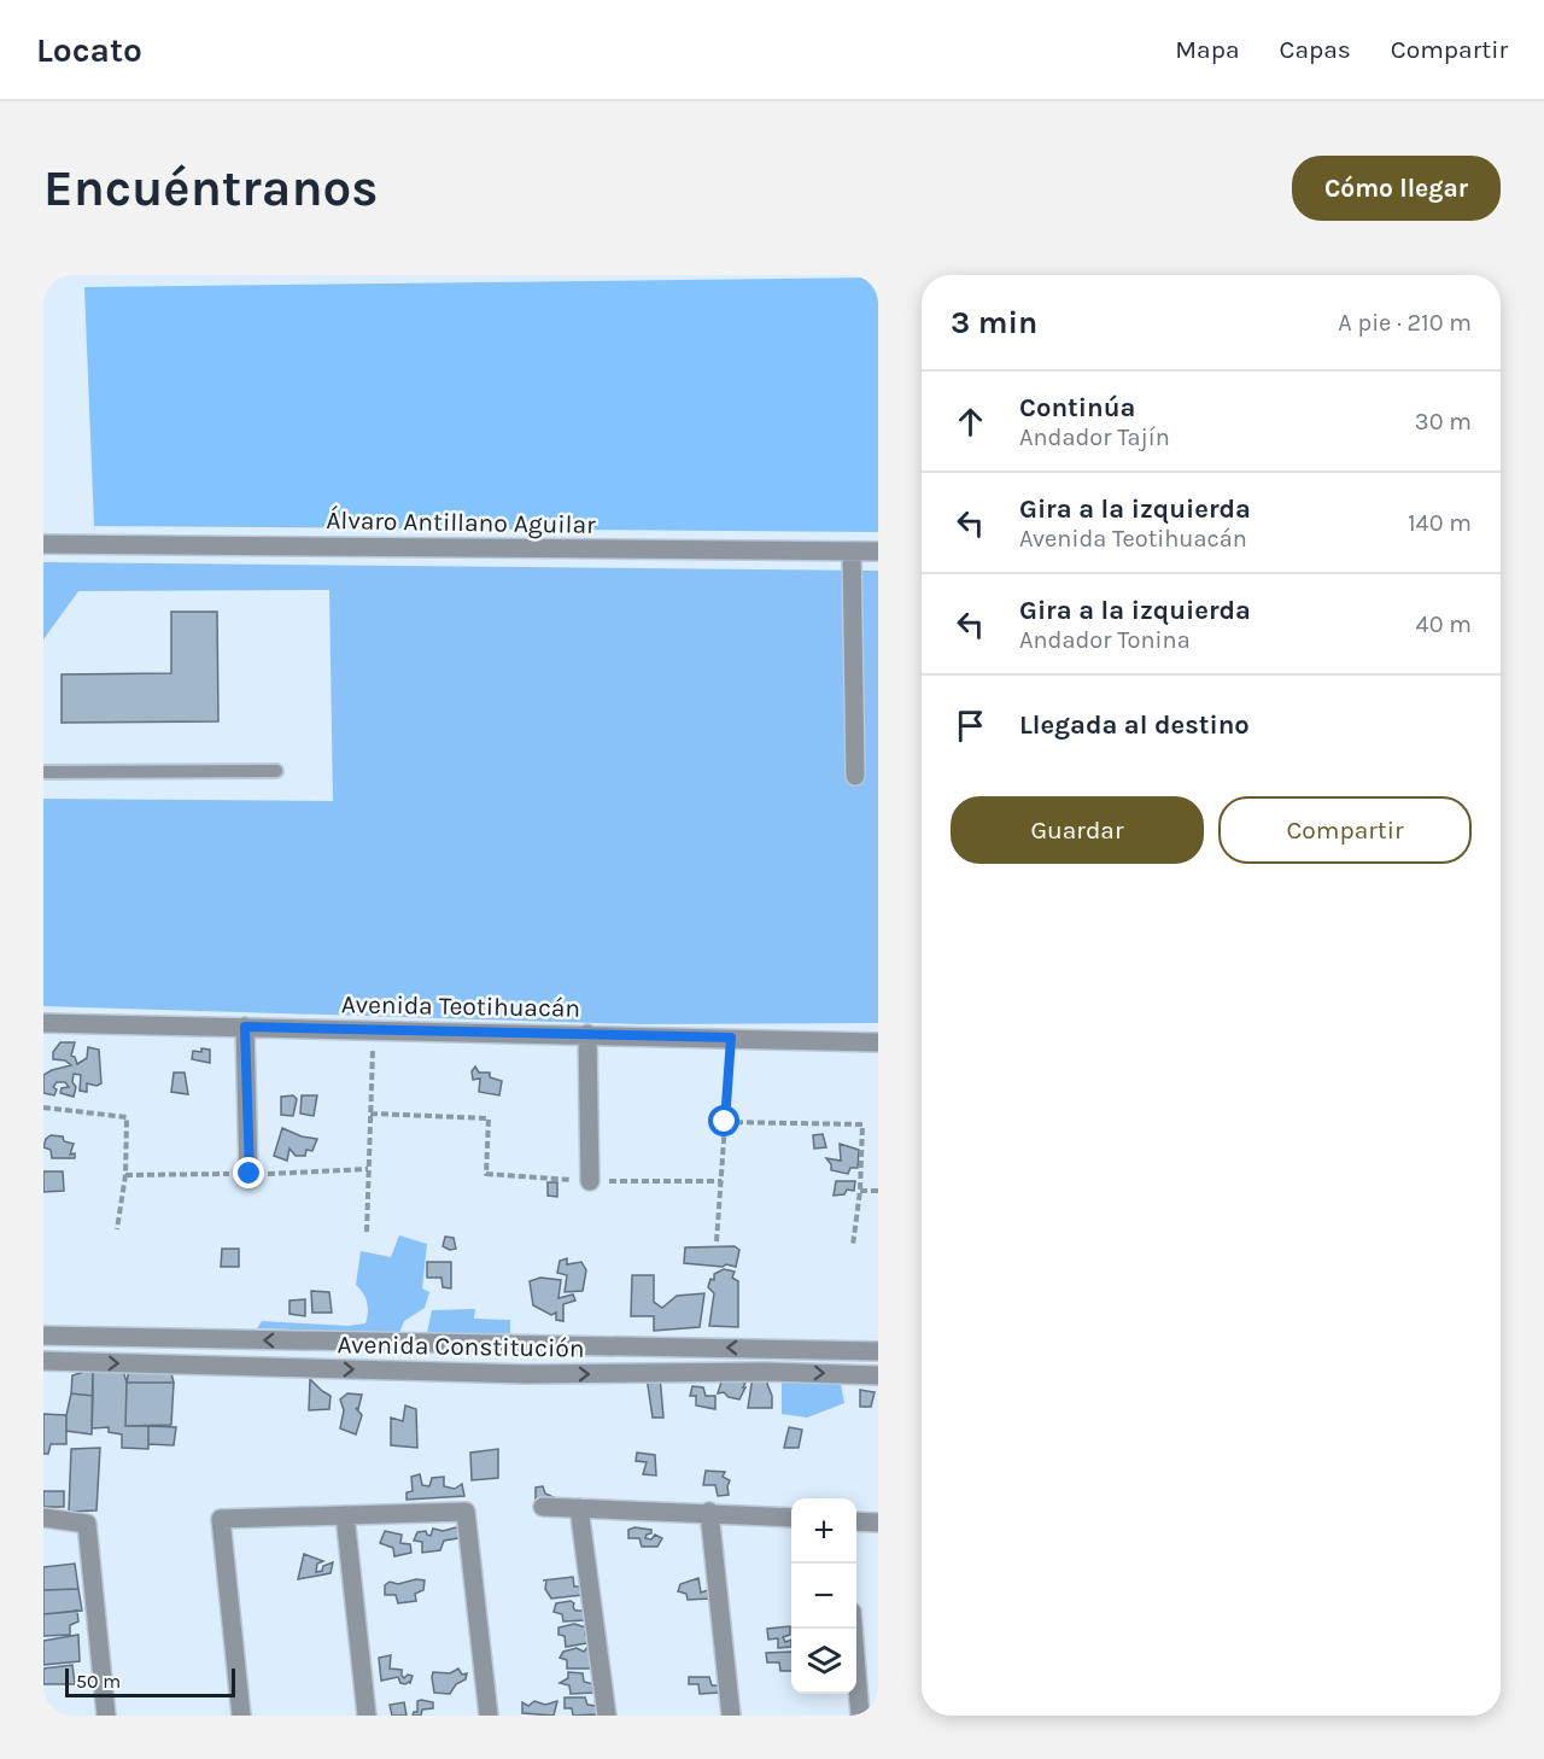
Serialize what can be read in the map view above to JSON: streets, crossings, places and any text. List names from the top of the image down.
{
  "streets": {
    "street": ["Álvaro Antillano Aguilar", "Avenida Teotihuacán", "Avenida Constitución"]
  },
  "scale_bar": "50 m",
  "page": {
    "header": "Locato",
    "nav": ["Mapa", "Capas", "Compartir"],
    "buttons": [
      "Cómo llegar",
      ["Guardar", "Compartir"]
    ],
    "title": "Encuéntranos",
    "heading": ["3 min", "A pie · 210 m"],
    "list": [
      ["Continúa", "Andador Tajín", "30 m"],
      ["Gira a la izquierda", "Avenida Teotihuacán", "140 m"],
      ["Gira a la izquierda", "Andador Tonina", "40 m"],
      "Llegada al destino"
    ],
    "map_buttons": ["+", "−"],
    "scale": "50 m"
  }
}
